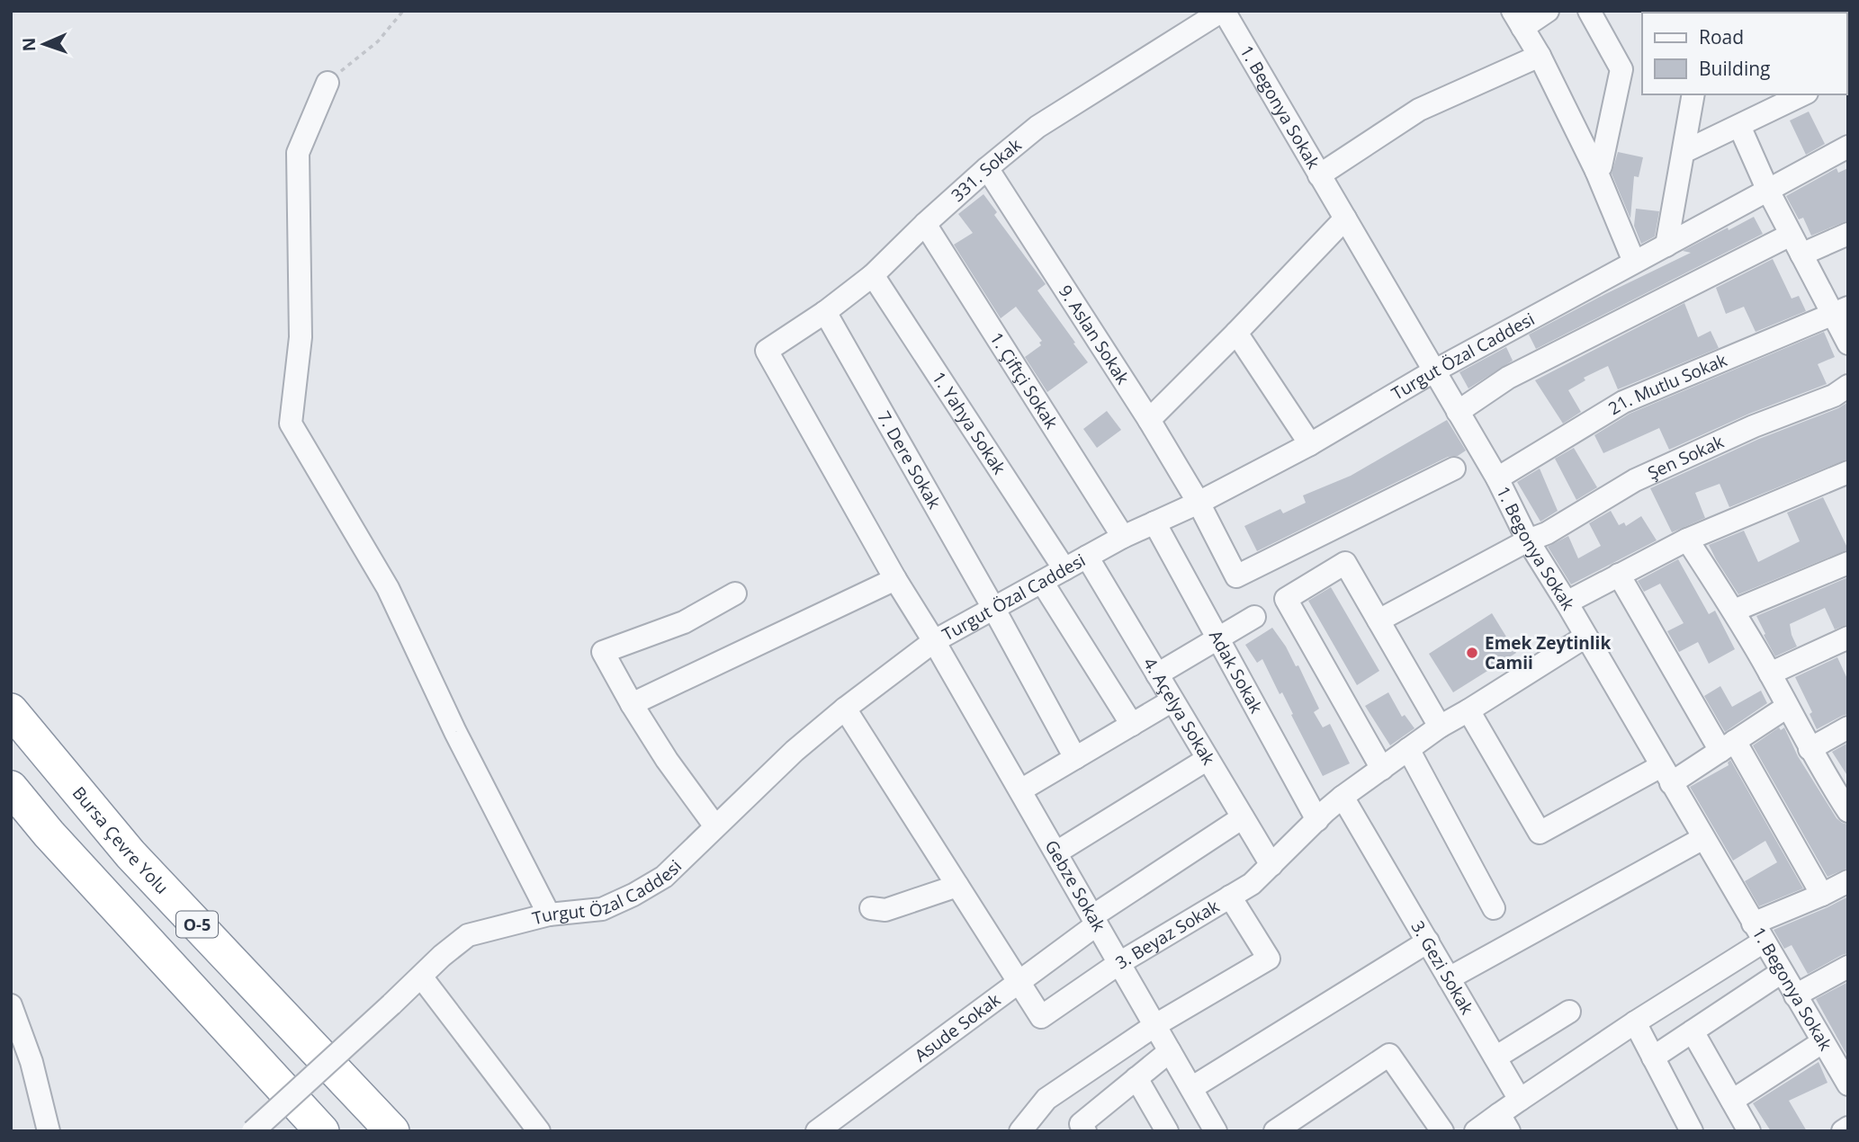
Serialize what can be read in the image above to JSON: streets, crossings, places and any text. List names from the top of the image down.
{
  "streets": {
    "highway": ["Bursa Çevre Yolu", "O-5"],
    "street": [
      "1. Begonya Sokak",
      "331. Sokak",
      "9. Aslan Sokak",
      "Turgut Özal Caddesi",
      "1. Çiftçi Sokak",
      "21. Mutlu Sokak",
      "1. Yahya Sokak",
      "Şen Sokak",
      "7. Dere Sokak",
      "Adak Sokak",
      "4. Açelya Sokak",
      "Gebze Sokak",
      "3. Beyaz Sokak",
      "3. Gezi Sokak",
      "Asude Sokak"
    ]
  },
  "crossings": [
    ["1. Begonya Sokak", "331. Sokak"],
    ["1. Begonya Sokak", "Turgut Özal Caddesi"],
    ["1. Begonya Sokak", "21. Mutlu Sokak"],
    ["1. Begonya Sokak", "Şen Sokak"],
    ["1. Begonya Sokak", "3. Beyaz Sokak"],
    ["331. Sokak", "9. Aslan Sokak"],
    ["331. Sokak", "1. Çiftçi Sokak"],
    ["331. Sokak", "1. Yahya Sokak"],
    ["331. Sokak", "7. Dere Sokak"],
    ["331. Sokak", "Gebze Sokak"],
    ["9. Aslan Sokak", "Turgut Özal Caddesi"],
    ["Turgut Özal Caddesi", "1. Çiftçi Sokak"],
    ["Turgut Özal Caddesi", "1. Yahya Sokak"],
    ["Turgut Özal Caddesi", "7. Dere Sokak"],
    ["Turgut Özal Caddesi", "Adak Sokak"],
    ["Turgut Özal Caddesi", "4. Açelya Sokak"],
    ["Turgut Özal Caddesi", "Gebze Sokak"],
    ["Turgut Özal Caddesi", "3. Beyaz Sokak"],
    ["Adak Sokak", "3. Beyaz Sokak"],
    ["4. Açelya Sokak", "3. Beyaz Sokak"],
    ["4. Açelya Sokak", "Asude Sokak"],
    ["Gebze Sokak", "3. Beyaz Sokak"],
    ["Gebze Sokak", "Asude Sokak"],
    ["3. Beyaz Sokak", "3. Gezi Sokak"],
    ["3. Beyaz Sokak", "Asude Sokak"]
  ],
  "places": ["Emek Zeytinlik Camii"],
  "legend": ["Road", "Building"],
  "north": "left"
}
